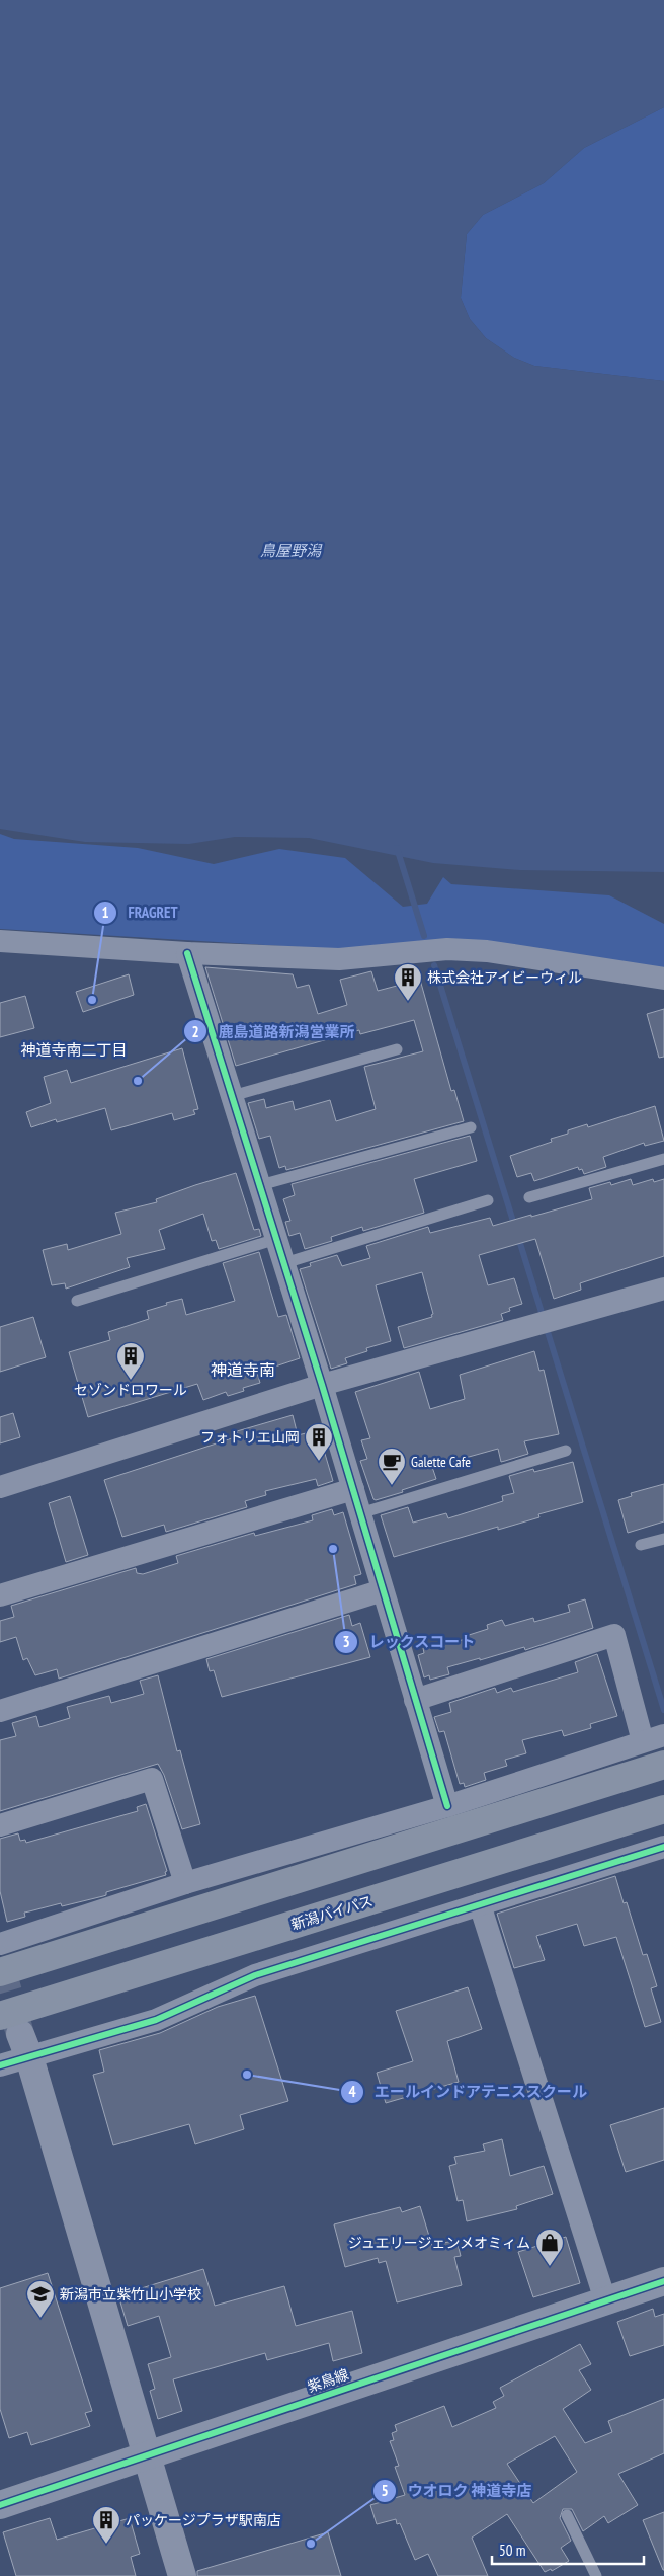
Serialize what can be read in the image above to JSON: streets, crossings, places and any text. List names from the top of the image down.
{
  "streets": {
    "highway": ["新潟バイパス"],
    "street": ["紫鳥線"]
  },
  "districts": ["神道寺南二丁目", "神道寺南"],
  "water": ["鳥屋野潟"],
  "places": {
    "other": [
      "FRAGRET",
      "鹿島道路新潟営業所",
      "レックスコート",
      "エールインドアテニススクール",
      "ウオロク 神道寺店"
    ],
    "building": [
      "株式会社アイビーウィル",
      "セゾンドロワール",
      "フォトリエ山岡",
      "パッケージプラザ駅南店"
    ],
    "cafe": ["Galette Cafe"],
    "shop": ["ジュエリージェンメオミィム"],
    "school or university": ["新潟市立紫竹山小学校"]
  },
  "scale_bar": "50 m"
}
